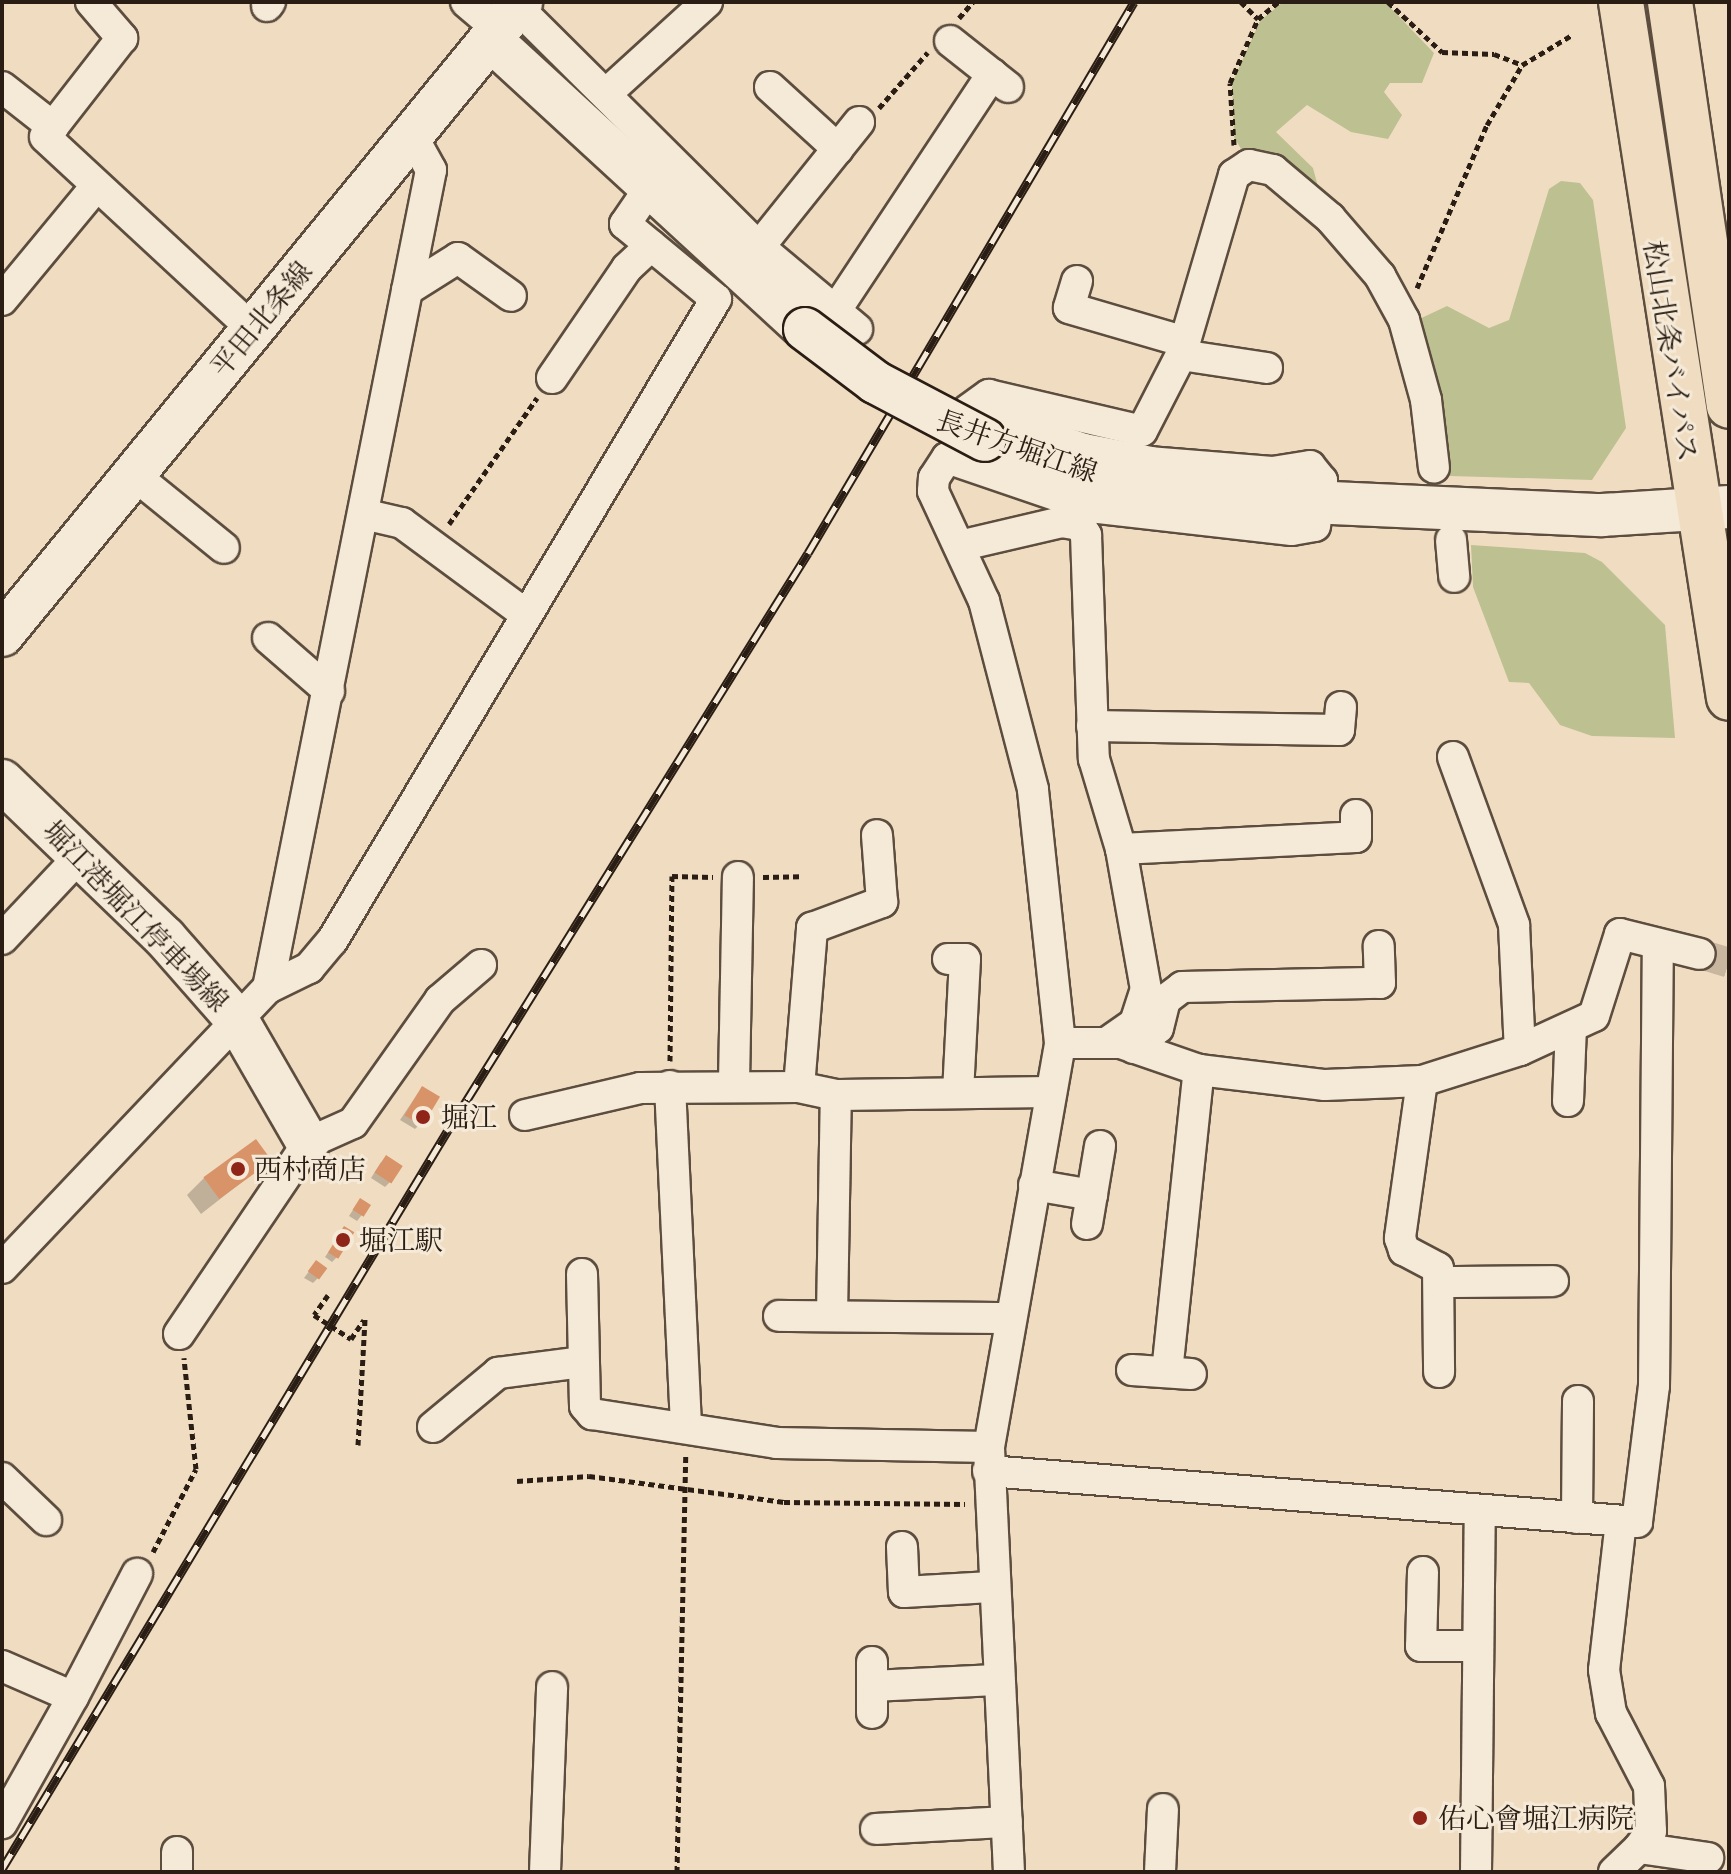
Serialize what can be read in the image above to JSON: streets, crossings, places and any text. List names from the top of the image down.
{
  "streets": {
    "highway": ["松山北条バイパス"],
    "main road": ["平田北条線", "長井方堀江線", "堀江港堀江停車場線"]
  },
  "crossings": [
    ["平田北条線", "長井方堀江線"],
    ["松山北条バイパス", "長井方堀江線"]
  ],
  "places": [
    "堀江",
    "西村商店",
    "堀江駅",
    "佑心會堀江病院"
  ]
}
